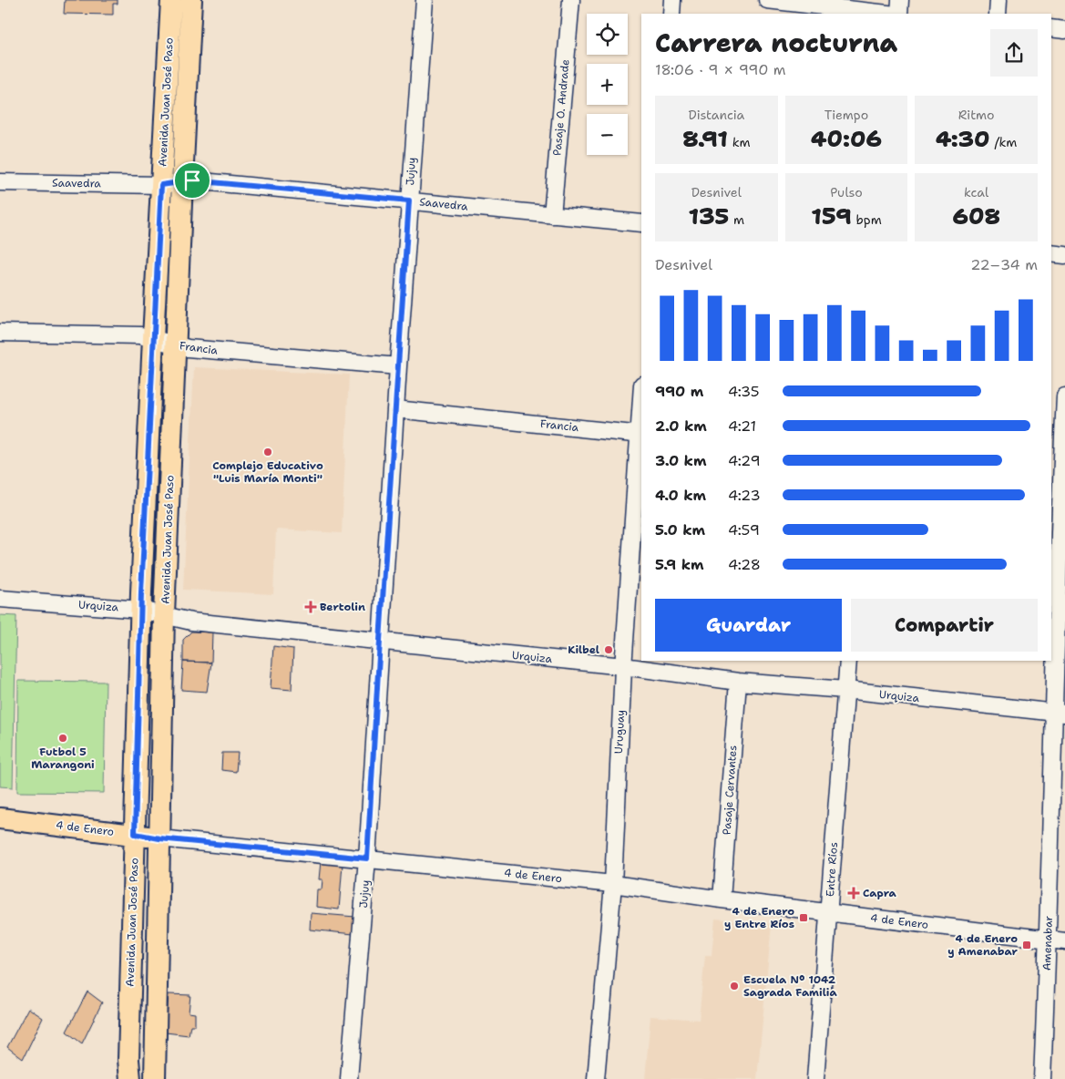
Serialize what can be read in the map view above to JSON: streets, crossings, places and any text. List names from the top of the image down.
{
  "streets": {
    "main road": ["Avenida Juan José Paso", "4 de Enero"],
    "street": [
      "Pasaje O. Andrade",
      "Jujuy",
      "Saavedra",
      "Francia",
      "Urquiza",
      "Uruguay",
      "Pasaje Cervantes",
      "Entre Ríos",
      "Amenabar"
    ]
  },
  "crossings": [
    ["Avenida Juan José Paso", "Saavedra"],
    ["Avenida Juan José Paso", "Francia"],
    ["Avenida Juan José Paso", "Urquiza"],
    ["Avenida Juan José Paso", "4 de Enero"],
    ["Pasaje O. Andrade", "Saavedra"],
    ["Jujuy", "Saavedra"],
    ["Jujuy", "Francia"],
    ["Jujuy", "Urquiza"],
    ["Jujuy", "4 de Enero"],
    ["Francia", "Uruguay"],
    ["Urquiza", "Uruguay"],
    ["Urquiza", "Pasaje Cervantes"],
    ["Urquiza", "Entre Ríos"],
    ["Urquiza", "Amenabar"],
    ["Uruguay", "4 de Enero"],
    ["Pasaje Cervantes", "4 de Enero"],
    ["4 de Enero", "Entre Ríos"],
    ["4 de Enero", "Amenabar"]
  ],
  "places": {
    "other": [
      "Complejo Educativo \"Luis María Monti\"",
      "Kilbel",
      "Futbol 5 Marangoni",
      "Escuela Nº 1042 Sagrada Familia"
    ],
    "health": ["Bertolin", "Capra"],
    "transit": ["4 de Enero y Entre Ríos", "4 de Enero y Amenabar"]
  },
  "page": {
    "map_buttons": ["+", "−"],
    "heading": ["Carrera nocturna", "18:06 · 9 × 990 m"],
    "stats": [
      ["Distancia", "8.91 km"],
      ["Tiempo", "40:06"],
      ["Ritmo", "4:30 /km"],
      ["Desnivel", "135 m"],
      ["Pulso", "159 bpm"],
      ["kcal", "608"]
    ],
    "chart": ["Desnivel", "22–34 m"],
    "list": [
      {
        "name": "990 m",
        "note": "4:35"
      },
      {
        "name": "2.0 km",
        "note": "4:21"
      },
      {
        "name": "3.0 km",
        "note": "4:29"
      },
      {
        "name": "4.0 km",
        "note": "4:23"
      },
      {
        "name": "5.0 km",
        "note": "4:59"
      },
      {
        "name": "5.9 km",
        "note": "4:28"
      }
    ],
    "buttons": ["Guardar", "Compartir"]
  }
}
